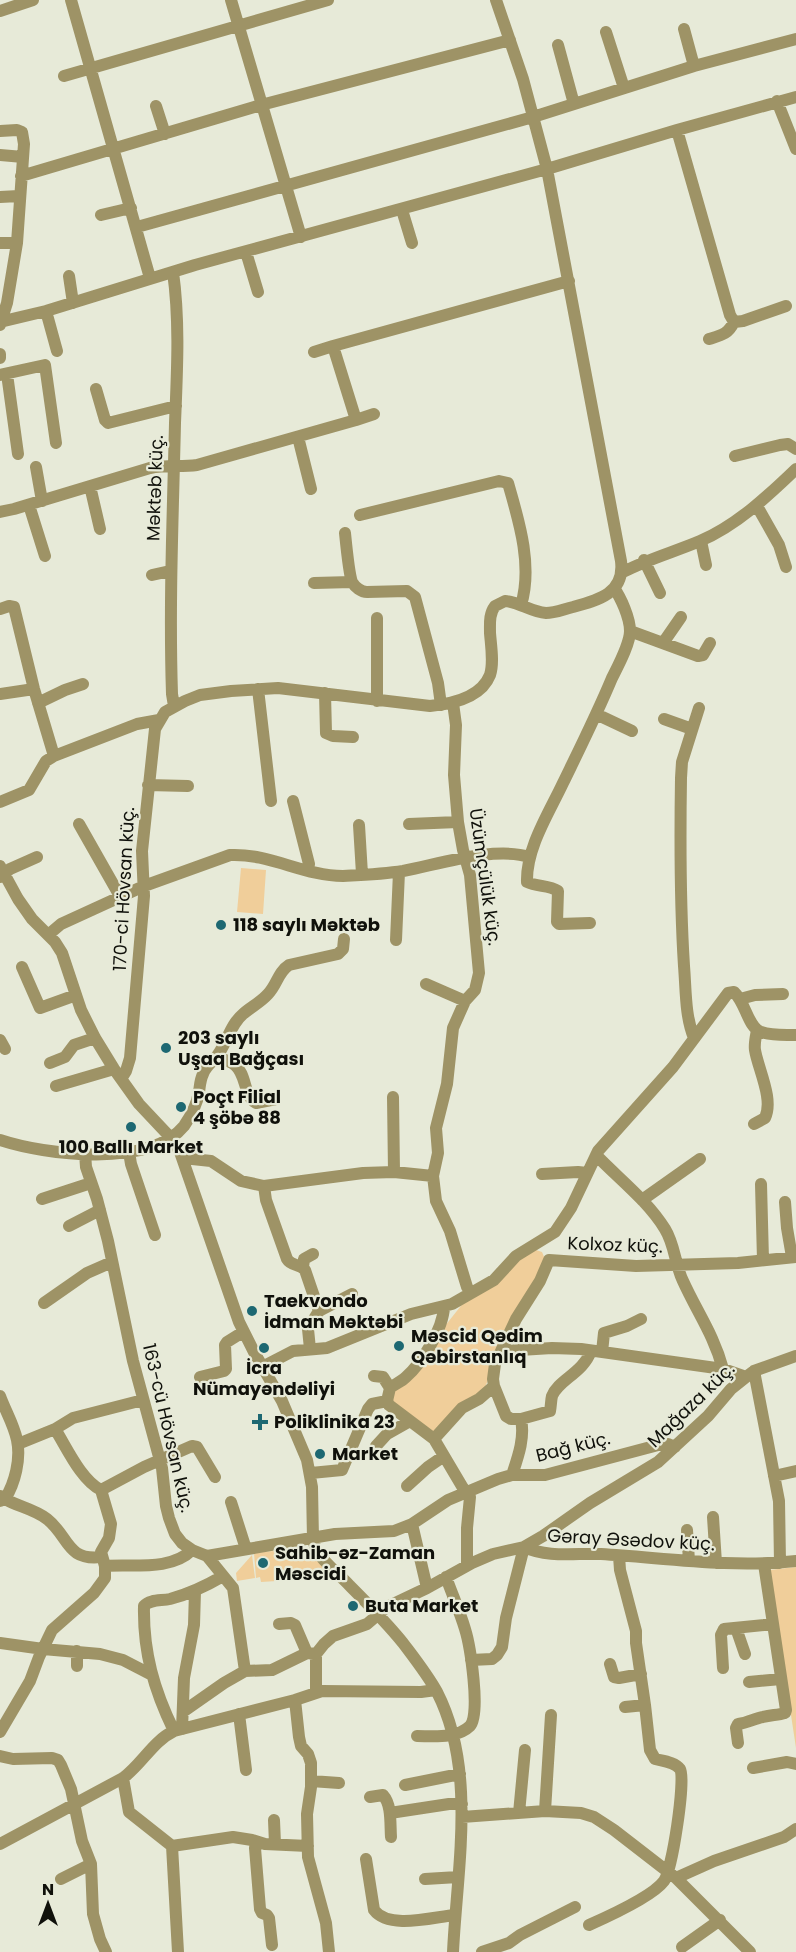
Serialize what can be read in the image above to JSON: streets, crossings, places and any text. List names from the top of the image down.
{
  "streets": {
    "street": [
      "Məktəb küç.",
      "Üzümçülük küç.",
      "170-ci Hövsan küç.",
      "Kolxoz küç.",
      "Mağaza küç.",
      "163-cü Hövsan küç.",
      "Bağ küç.",
      "Gəray Əsədov küç."
    ]
  },
  "crossings": [
    ["Mağaza küç.", "Bağ küç."],
    ["Mağaza küç.", "Gəray Əsədov küç."]
  ],
  "places": {
    "other": [
      "118 saylı Məktəb",
      "203 saylı Uşaq Bağçası",
      "Poçt Filial 4 şöbə 88",
      "100 Ballı Market",
      "Taekvondo İdman Məktəbi",
      "Məscid Qədim Qəbirstanlıq",
      "İcra Nümayəndəliyi",
      "Market",
      "Sahib-əz-Zaman Məscidi",
      "Buta Market"
    ],
    "health": ["Poliklinika 23"]
  },
  "north": "top"
}
